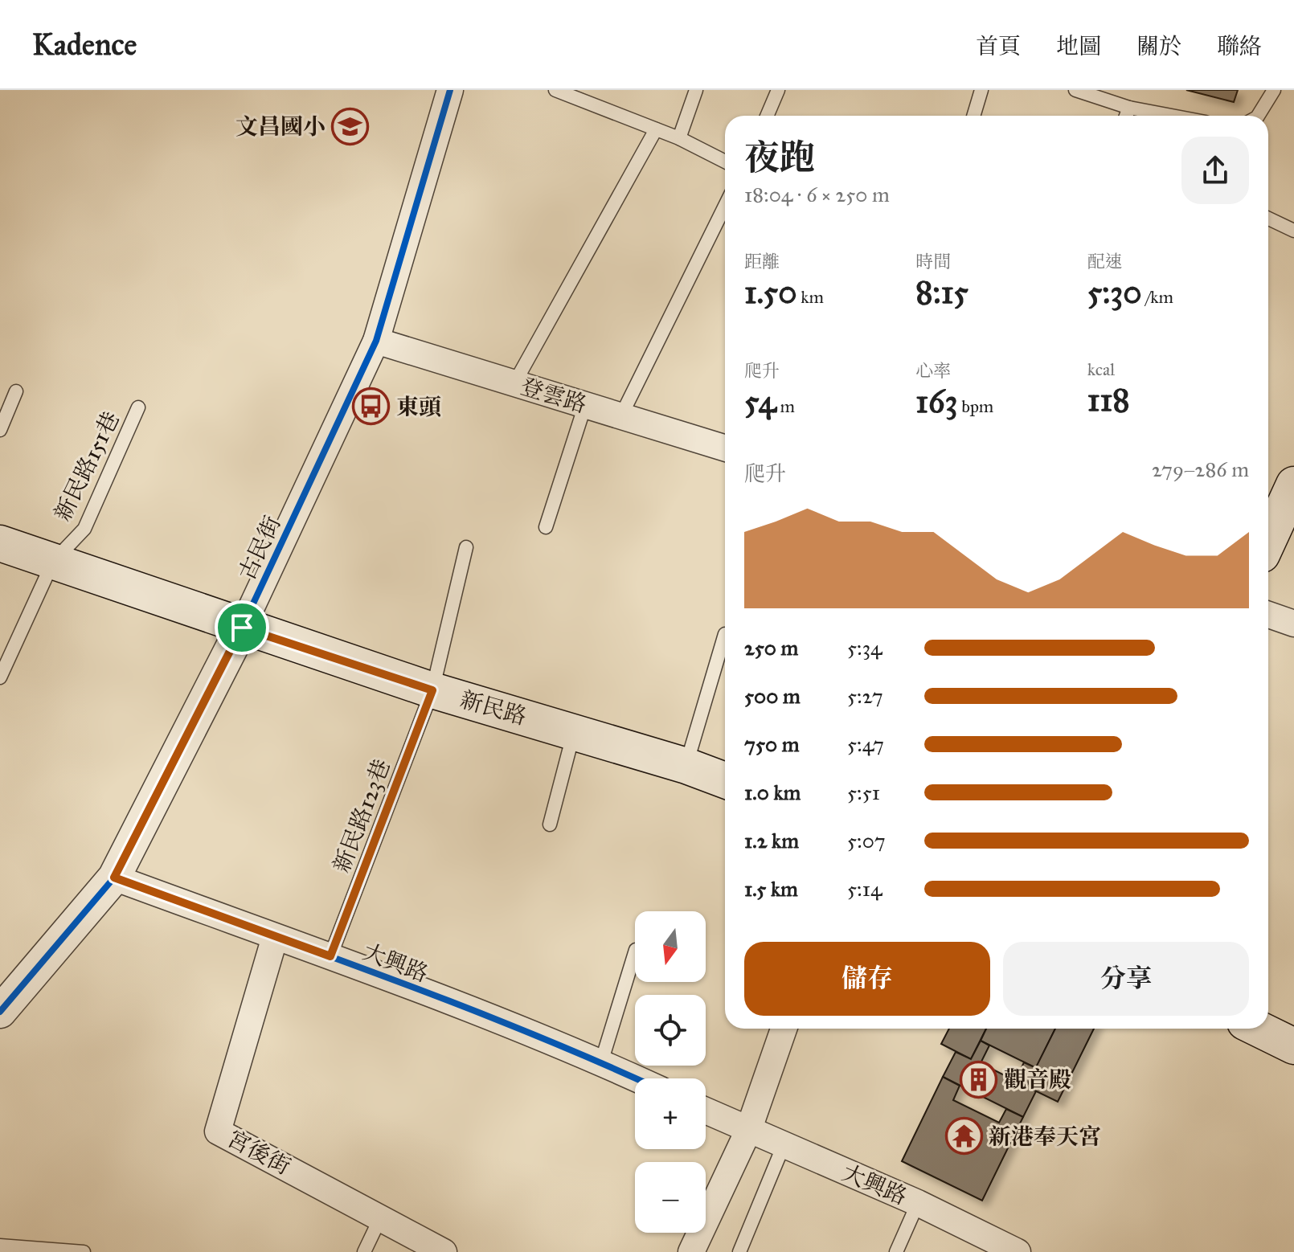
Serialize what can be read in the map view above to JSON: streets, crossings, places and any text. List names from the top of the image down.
{
  "streets": {
    "main road": ["新民路"],
    "street": [
      "登雲路",
      "古民街",
      "大興路",
      "宮後街"
    ],
    "lane": ["新民路151巷", "新民路123巷"]
  },
  "crossings": [
    ["登雲路", "古民街"],
    ["新民路151巷", "新民路"],
    ["古民街", "新民路"],
    ["古民街", "大興路"],
    ["新民路", "新民路123巷"],
    ["新民路123巷", "大興路"],
    ["大興路", "宮後街"]
  ],
  "places": {
    "school or university": ["文昌國小"],
    "bus stop": ["東頭"],
    "building": ["觀音殿"],
    "temple": ["新港奉天宮"]
  },
  "north": "bottom",
  "page": {
    "header": "Kadence",
    "nav": [
      "首頁",
      "地圖",
      "關於",
      "聯絡"
    ],
    "heading": ["夜跑", "18:04 · 6 × 250 m"],
    "stats": [
      ["距離", "1.50 km"],
      ["時間", "8:15"],
      ["配速", "5:30 /km"],
      ["爬升", "54 m"],
      ["心率", "163 bpm"],
      ["kcal", "118"]
    ],
    "chart": ["爬升", "279–286 m"],
    "list": [
      {
        "name": "250 m",
        "note": "5:34"
      },
      {
        "name": "500 m",
        "note": "5:27"
      },
      {
        "name": "750 m",
        "note": "5:47"
      },
      {
        "name": "1.0 km",
        "note": "5:51"
      },
      {
        "name": "1.2 km",
        "note": "5:07"
      },
      {
        "name": "1.5 km",
        "note": "5:14"
      }
    ],
    "map_buttons": ["+", "−"],
    "buttons": ["儲存", "分享"]
  }
}
